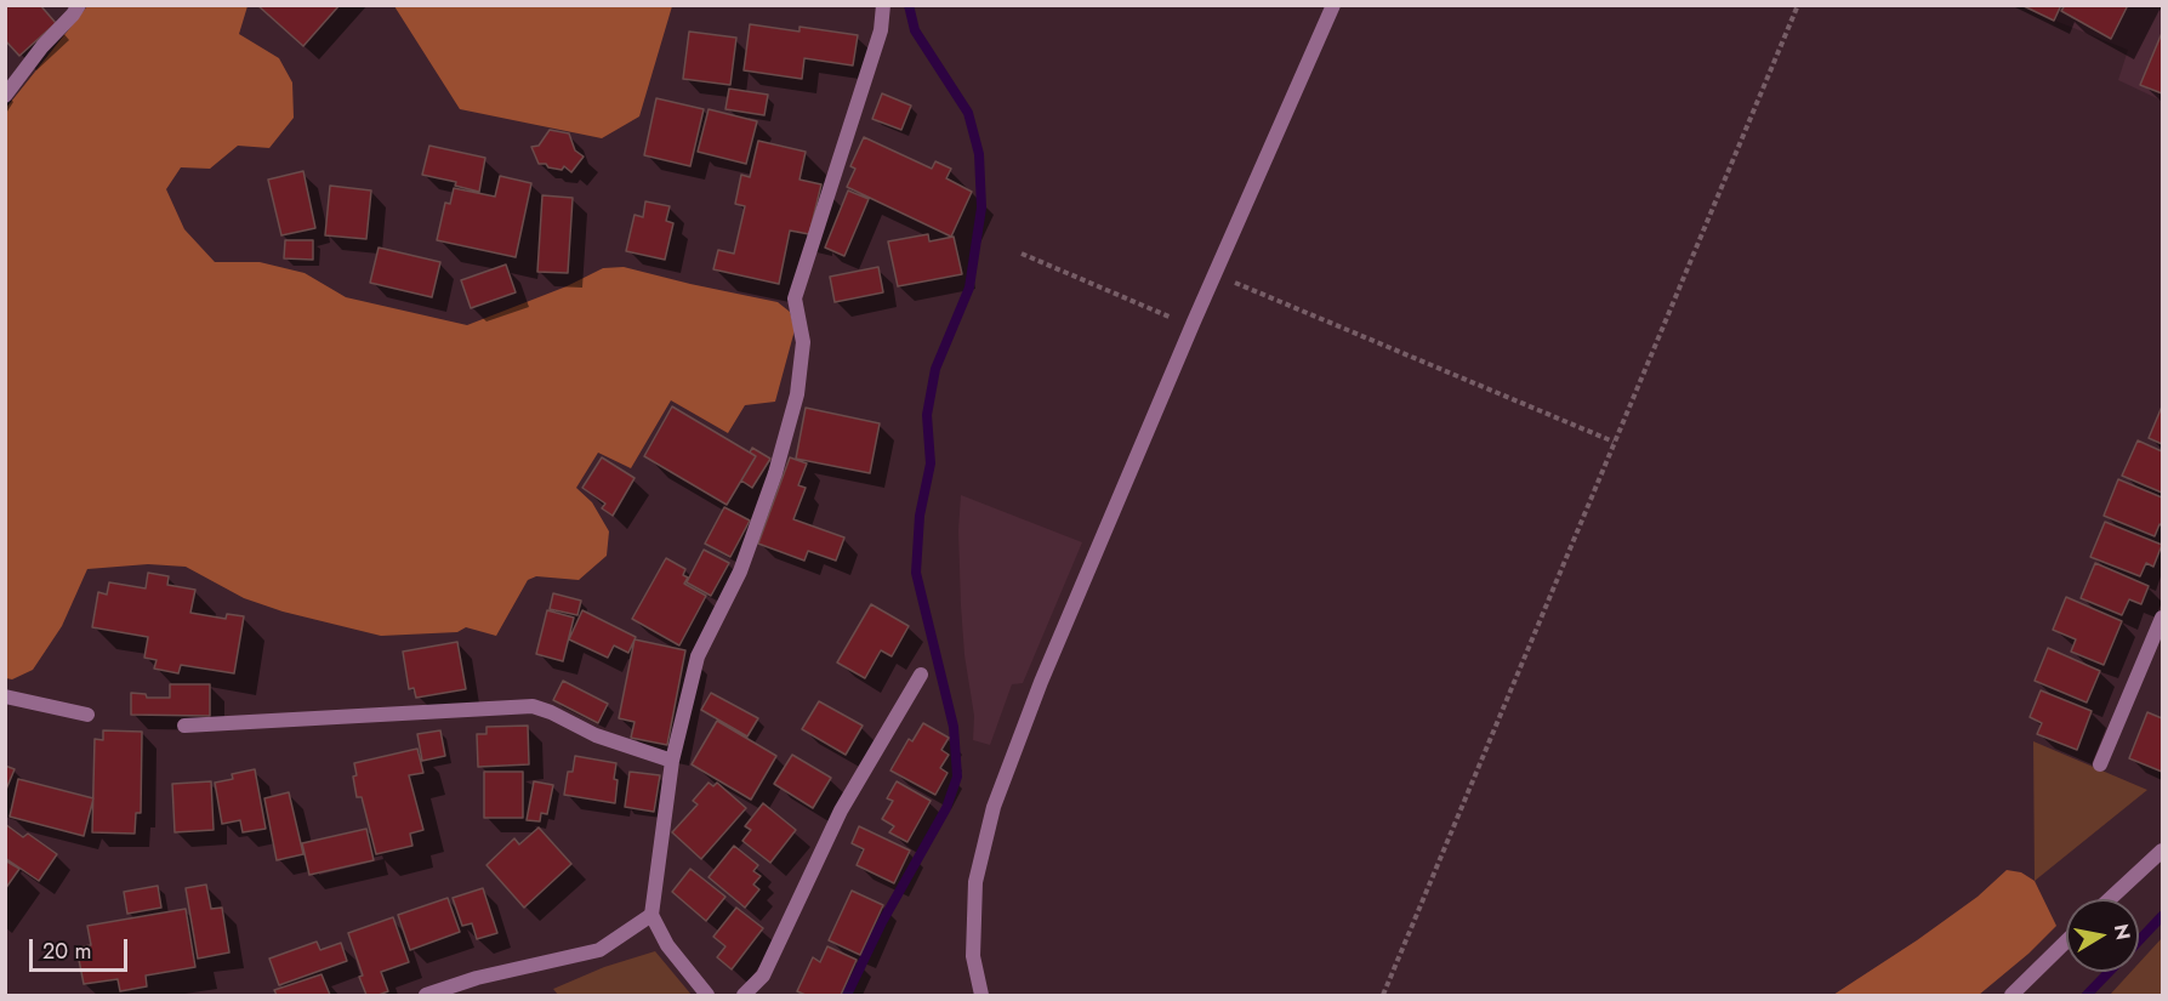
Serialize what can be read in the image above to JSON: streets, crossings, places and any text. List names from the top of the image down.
{
  "scale_bar": "20 m",
  "north": "right"
}
